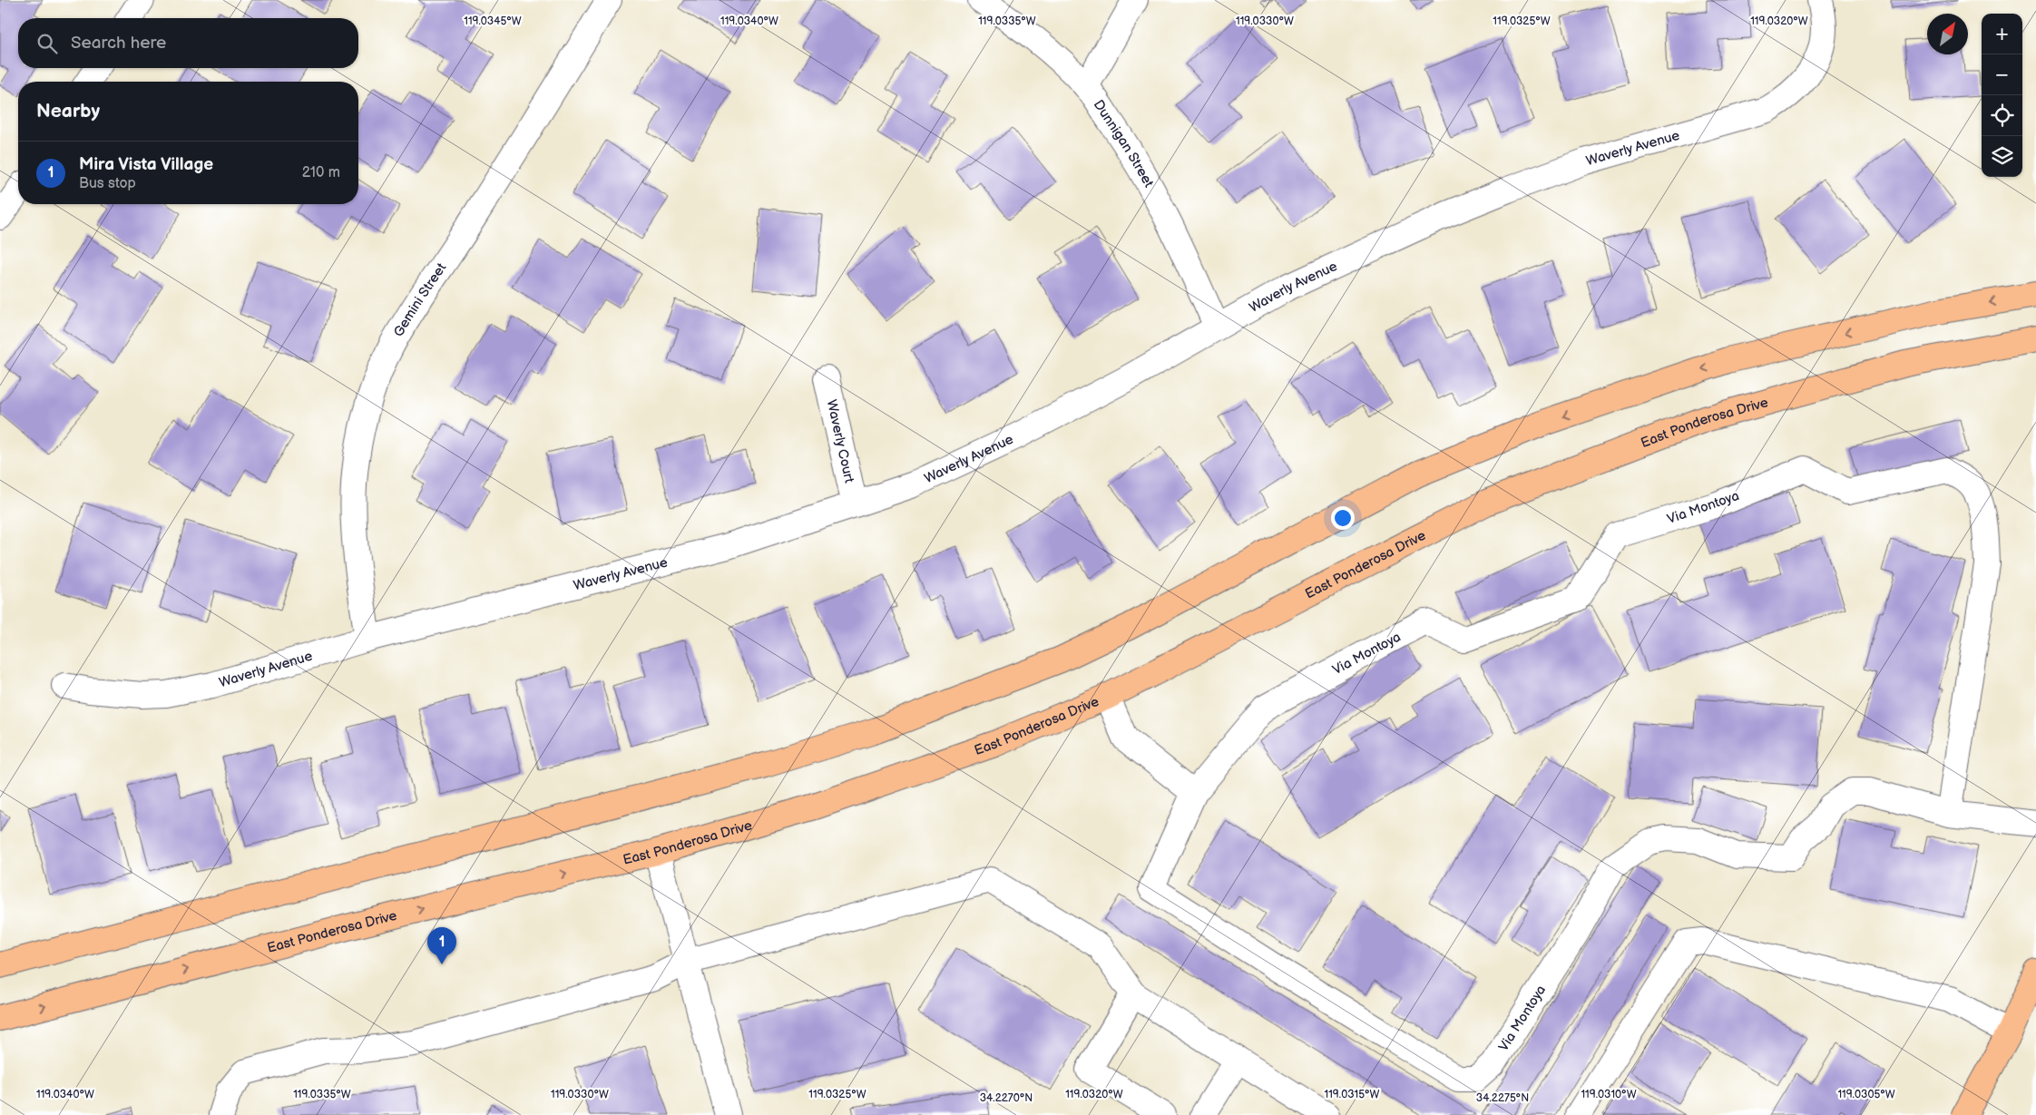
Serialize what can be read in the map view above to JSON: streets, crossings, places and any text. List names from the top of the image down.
{
  "streets": {
    "main road": ["East Ponderosa Drive"],
    "street": [
      "Dunnigan Street",
      "Waverly Avenue",
      "Gemini Street",
      "Waverly Court",
      "Via Montoya"
    ]
  },
  "crossings": [
    ["Dunnigan Street", "Waverly Avenue"],
    ["Waverly Avenue", "Gemini Street"],
    ["Waverly Avenue", "Waverly Court"]
  ],
  "north": "top right",
  "page": {
    "map_buttons": ["+", "−"],
    "search": "Search here",
    "heading": "Nearby",
    "list": [
      {
        "mark": "1",
        "name": "Mira Vista Village",
        "note": "Bus stop",
        "value": "210 m"
      }
    ],
    "pins": "1"
  },
  "coordinates": [
    "119.0345°W",
    "119.0340°W",
    "119.0335°W",
    "119.0330°W",
    "119.0325°W",
    "119.0320°W",
    "119.0315°W",
    "119.0310°W",
    "119.0305°W",
    "34.2270°N",
    "34.2275°N"
  ]
}
